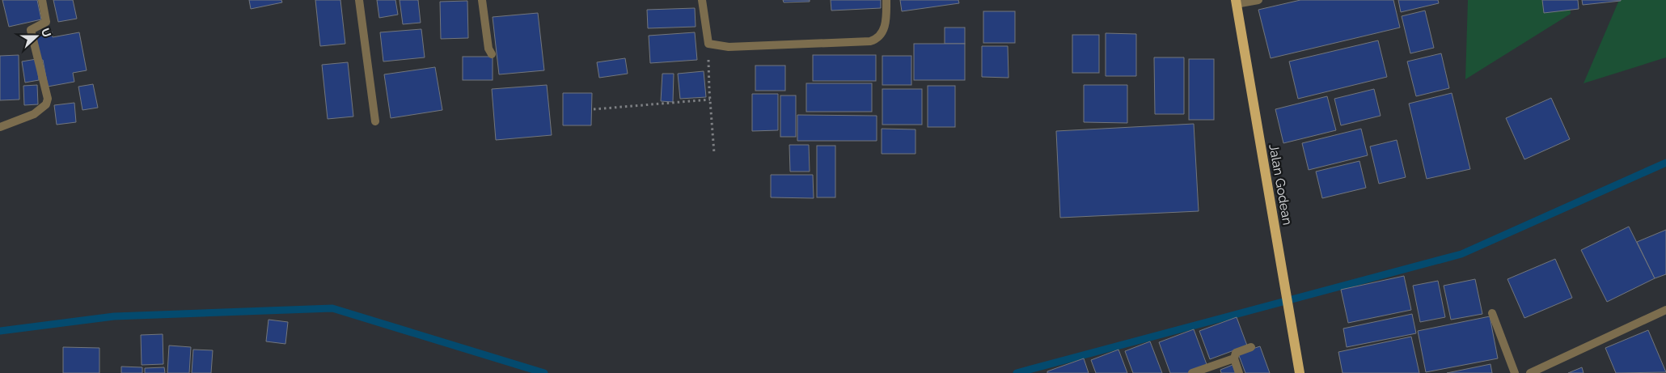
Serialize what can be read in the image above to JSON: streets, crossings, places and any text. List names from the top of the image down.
{
  "streets": {
    "main road": ["Jalan Godean"]
  },
  "north": "right"
}
